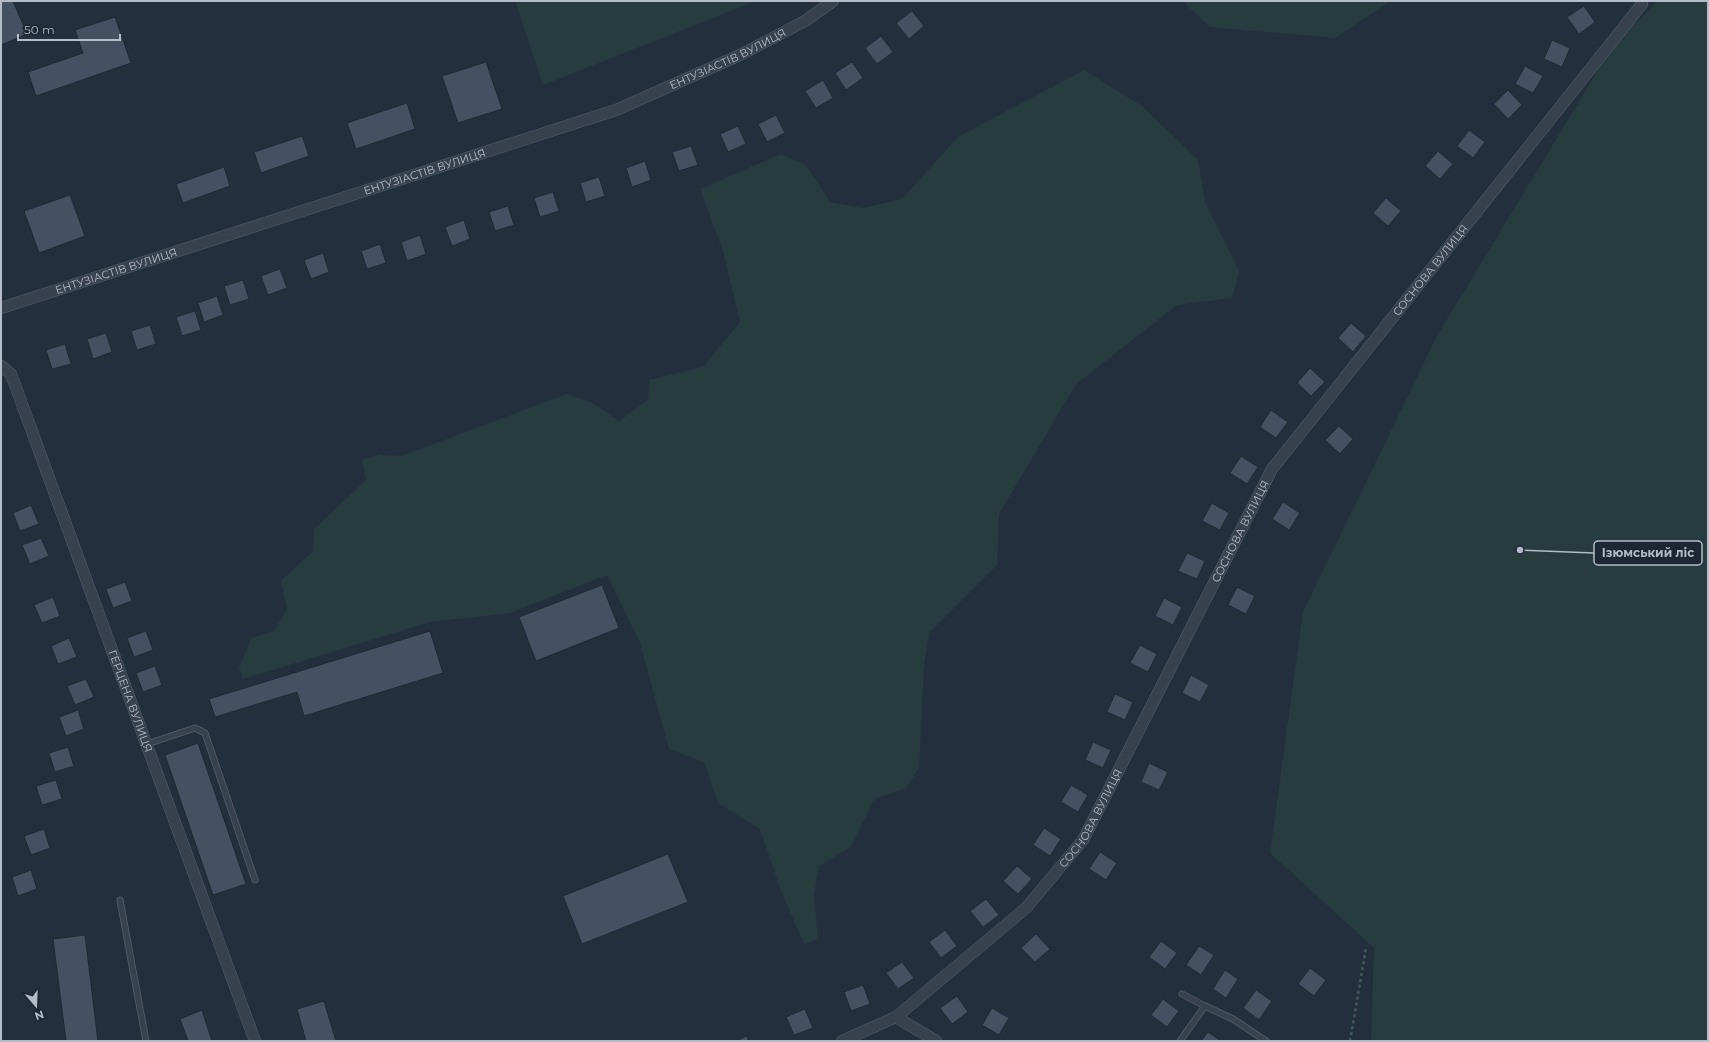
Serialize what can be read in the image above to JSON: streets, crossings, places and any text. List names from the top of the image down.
{
  "streets": {
    "street": ["ЕНТУЗІАСТІВ ВУЛИЦЯ", "СОСНОВА ВУЛИЦЯ", "ГЕРЦЕНА ВУЛИЦЯ"]
  },
  "places": ["Ізюмський ліс"],
  "scale_bar": "50 m",
  "north": "bottom"
}
